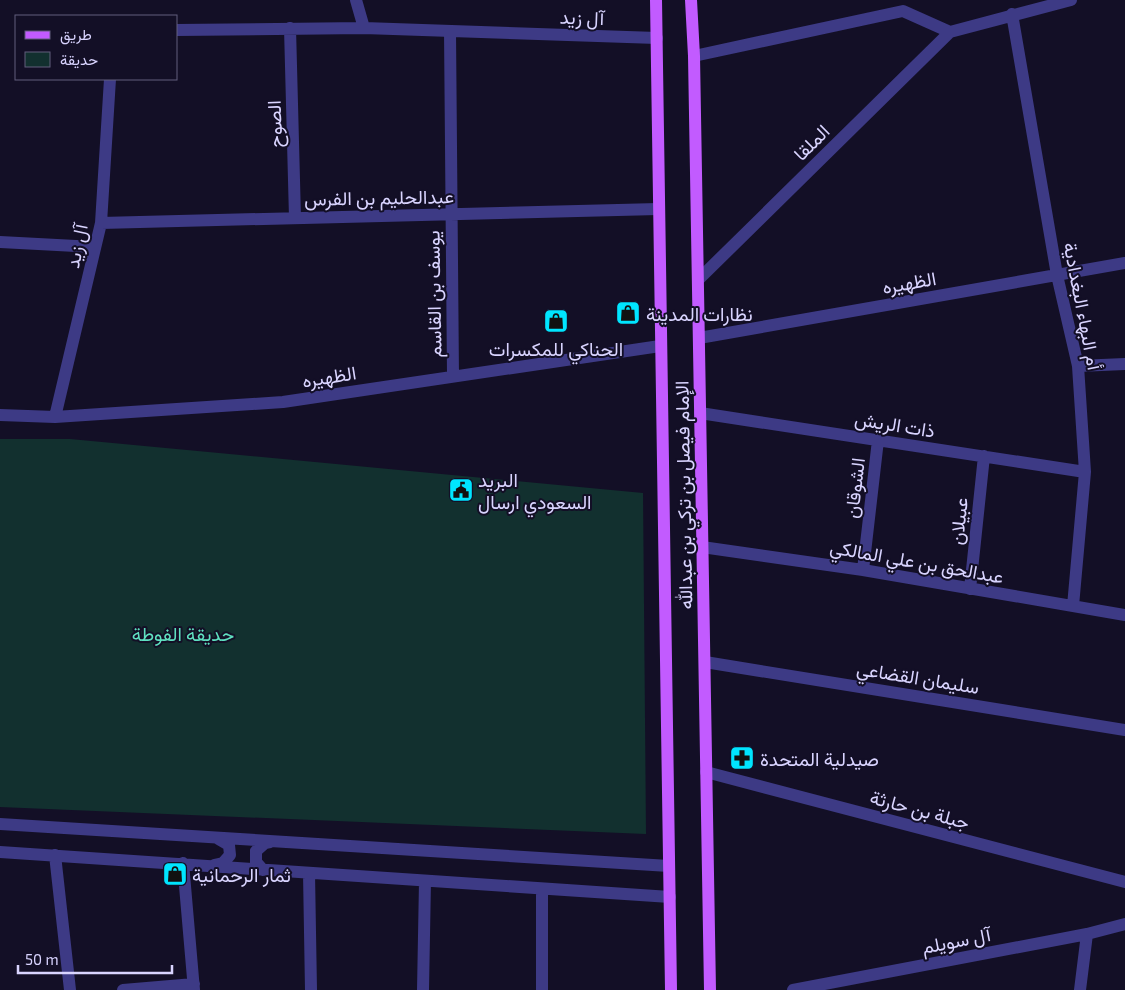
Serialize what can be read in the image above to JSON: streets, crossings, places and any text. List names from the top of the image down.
{
  "streets": {
    "main road": ["الإمام فيصل بن تركي بن عبدالله"],
    "street": [
      "آل زيد",
      "الصوح",
      "الملقا",
      "عبدالحليم بن الفرس",
      "الظهيره",
      "يوسف بن القاسم",
      "أم البهاء البغدادية",
      "ذات الريش",
      "الشوقان",
      "عبيلان",
      "عبدالحق بن علي المالكي",
      "سليمان القضاعي",
      "جبلة بن حارثة",
      "آل سويلم"
    ]
  },
  "crossings": [
    ["آل زيد", "الصوح"],
    ["آل زيد", "عبدالحليم بن الفرس"],
    ["آل زيد", "الظهيره"],
    ["آل زيد", "يوسف بن القاسم"],
    ["آل زيد", "الإمام فيصل بن تركي بن عبدالله"],
    ["الصوح", "عبدالحليم بن الفرس"],
    ["الملقا", "الإمام فيصل بن تركي بن عبدالله"],
    ["عبدالحليم بن الفرس", "يوسف بن القاسم"],
    ["عبدالحليم بن الفرس", "الإمام فيصل بن تركي بن عبدالله"],
    ["الظهيره", "يوسف بن القاسم"],
    ["الظهيره", "أم البهاء البغدادية"],
    ["الظهيره", "الإمام فيصل بن تركي بن عبدالله"],
    ["أم البهاء البغدادية", "ذات الريش"],
    ["أم البهاء البغدادية", "عبدالحق بن علي المالكي"],
    ["ذات الريش", "الشوقان"],
    ["ذات الريش", "الإمام فيصل بن تركي بن عبدالله"],
    ["ذات الريش", "عبيلان"],
    ["الشوقان", "عبدالحق بن علي المالكي"],
    ["الإمام فيصل بن تركي بن عبدالله", "عبدالحق بن علي المالكي"],
    ["الإمام فيصل بن تركي بن عبدالله", "سليمان القضاعي"],
    ["الإمام فيصل بن تركي بن عبدالله", "جبلة بن حارثة"],
    ["عبيلان", "عبدالحق بن علي المالكي"]
  ],
  "parks": ["حديقة الفوطة"],
  "places": {
    "shop": ["نظارات المدينة", "الحناكي للمكسرات", "ثمار الرحمانية"],
    "public building": ["البريد السعودي ارسال"],
    "pharmacy": ["صيدلية المتحدة"]
  },
  "legend": ["طريق", "حديقة"],
  "scale_bar": "50 m"
}
